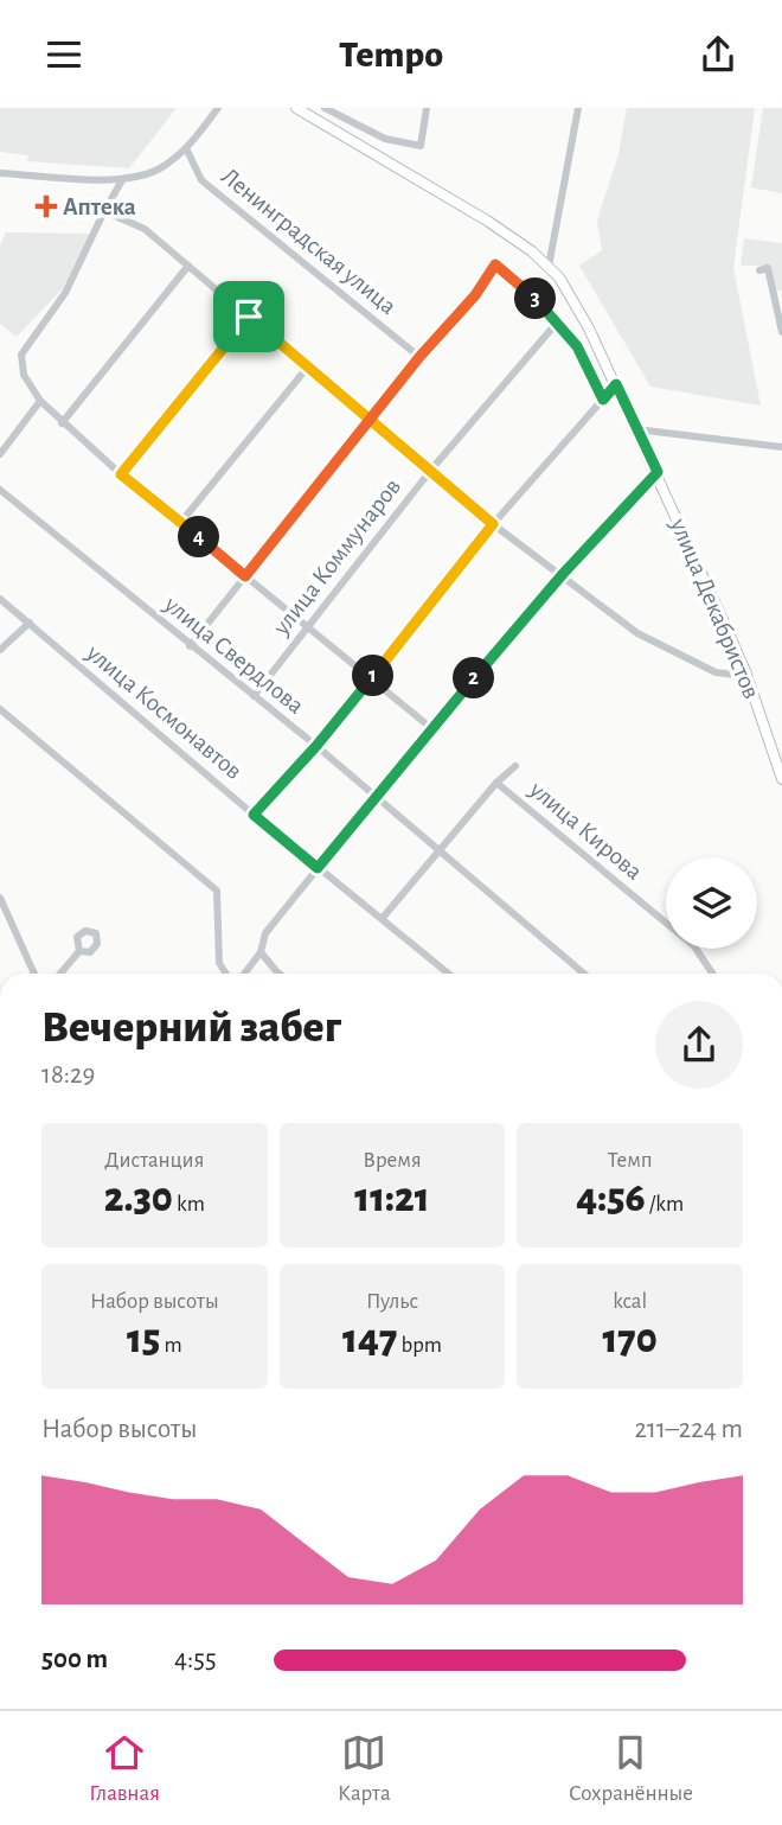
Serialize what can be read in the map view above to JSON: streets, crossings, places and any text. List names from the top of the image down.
{
  "streets": {
    "main road": ["улица Декабристов"],
    "street": [
      "Ленинградская улица",
      "улица Коммунаров",
      "улица Свердлова",
      "улица Космонавтов",
      "улица Кирова"
    ]
  },
  "crossings": [
    ["улица Коммунаров", "улица Свердлова"]
  ],
  "places": {
    "health": ["Аптека"]
  },
  "page": {
    "header": "Tempo",
    "pins": [
      "3",
      "4",
      "1",
      "2"
    ],
    "heading": ["Вечерний забег", "18:29"],
    "stats": [
      ["Дистанция", "2.30 km"],
      ["Время", "11:21"],
      ["Темп", "4:56 /km"],
      ["Набор высоты", "15 m"],
      ["Пульс", "147 bpm"],
      ["kcal", "170"]
    ],
    "chart": ["Набор высоты", "211–224 m"],
    "list": [
      {
        "name": "500 m",
        "note": "4:55"
      }
    ],
    "tabs": ["Главная", "Карта", "Сохранённые"]
  }
}
